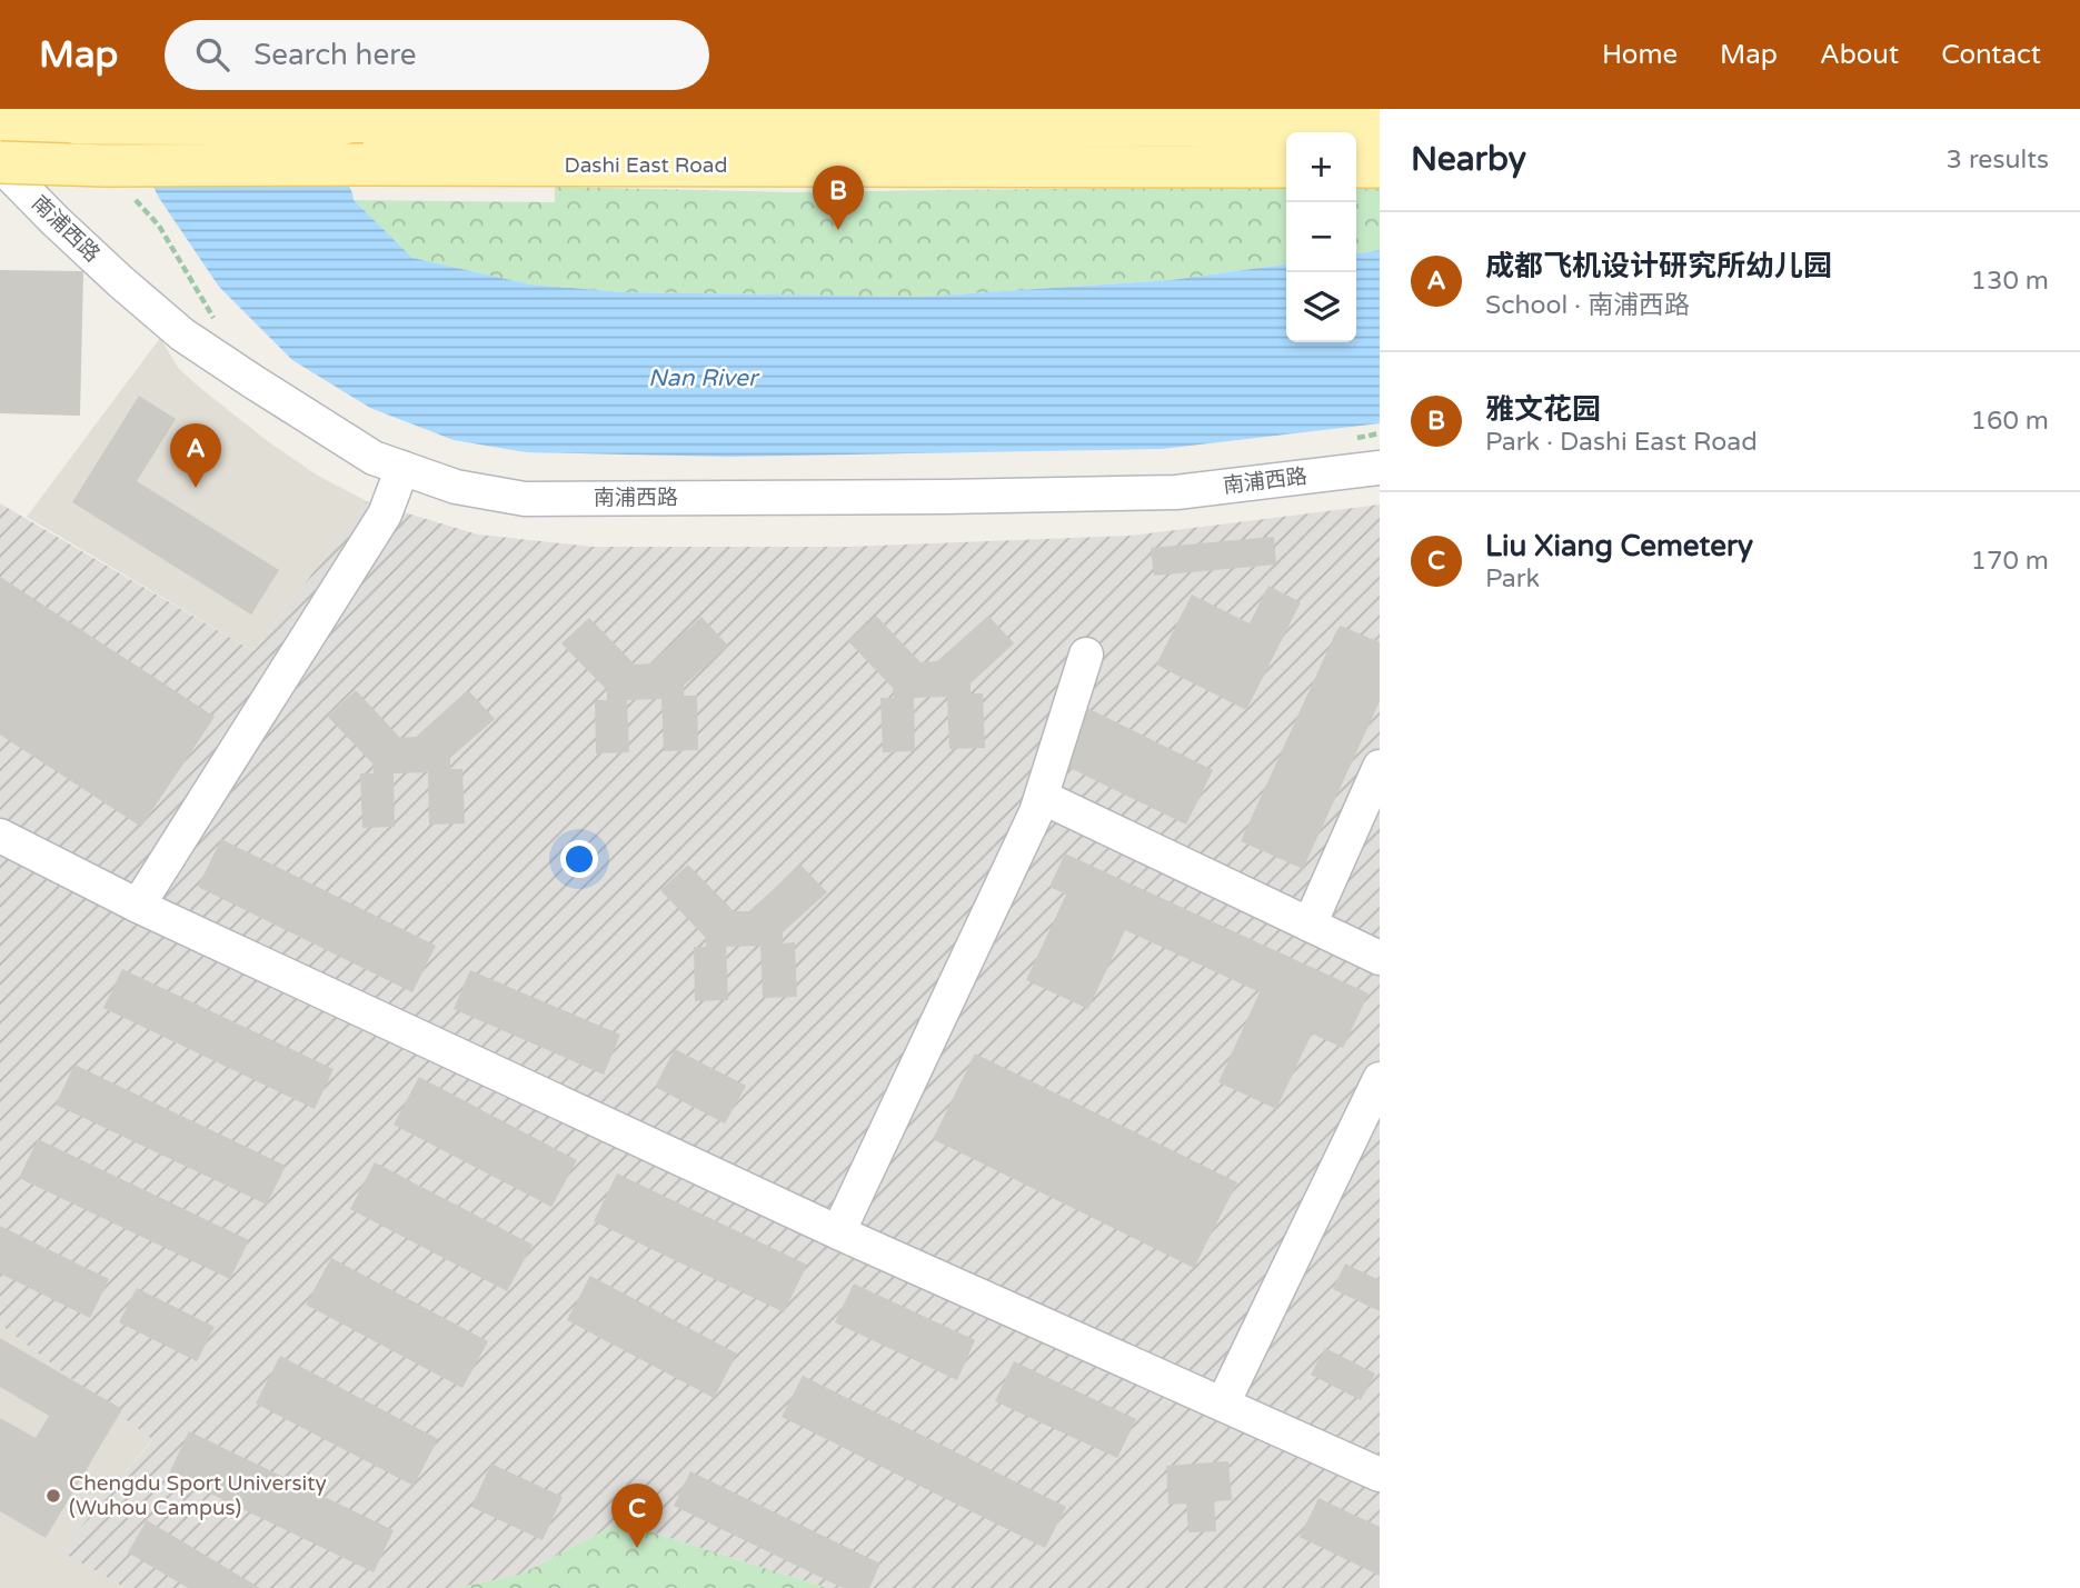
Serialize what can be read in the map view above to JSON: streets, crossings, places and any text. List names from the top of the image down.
{
  "streets": {
    "main road": ["Dashi East Road"],
    "street": ["南浦西路"]
  },
  "crossings": [
    ["Dashi East Road", "南浦西路"]
  ],
  "water": ["Nan River"],
  "places": ["Chengdu Sport University (Wuhou Campus)"],
  "page": {
    "header": "Map",
    "search": "Search here",
    "nav": [
      "Home",
      "Map",
      "About",
      "Contact"
    ],
    "heading": ["Nearby", "3 results"],
    "map_buttons": ["+", "−"],
    "pins": ["B", "A", "C"],
    "list": [
      {
        "mark": "A",
        "name": "成都飞机设计研究所幼儿园",
        "note": "School · 南浦西路",
        "value": "130 m"
      },
      {
        "mark": "B",
        "name": "雅文花园",
        "note": "Park · Dashi East Road",
        "value": "160 m"
      },
      {
        "mark": "C",
        "name": "Liu Xiang Cemetery",
        "note": "Park",
        "value": "170 m"
      }
    ]
  }
}
